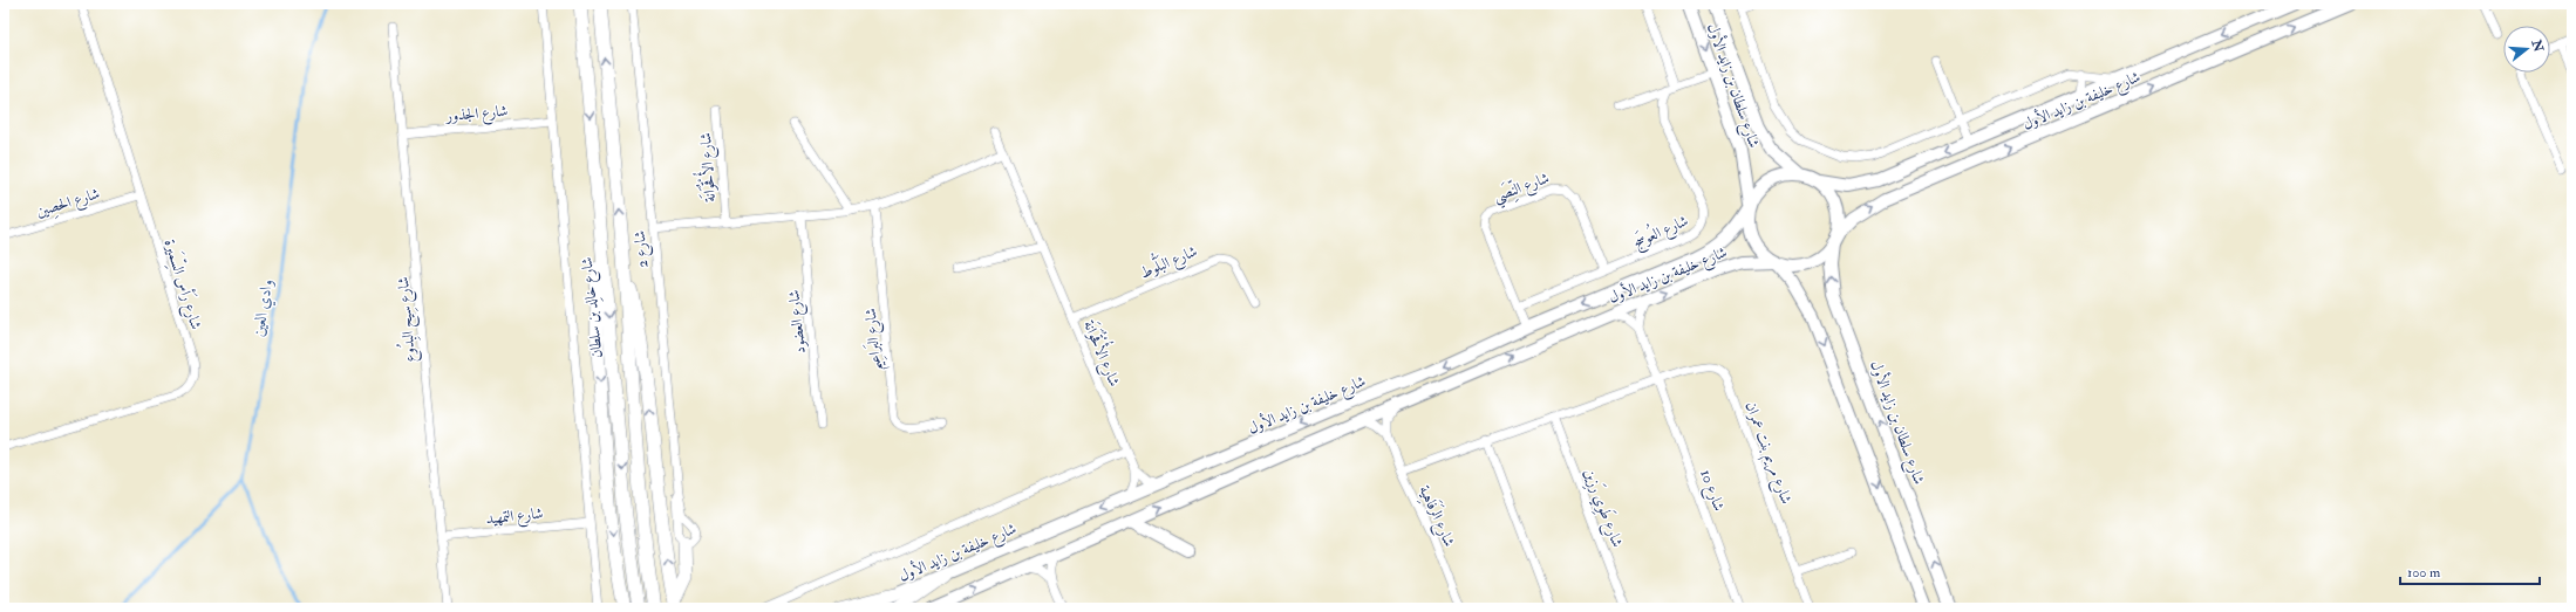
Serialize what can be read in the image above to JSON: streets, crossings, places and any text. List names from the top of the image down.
{
  "streets": {
    "main road": ["شارع سلطان بن زايد الأول", "شارع خليفة بن زايد الأول", "شارع خالِد بن سلطان"],
    "street": [
      "شارع الجذور",
      "شارع الأُقْحُوَانَة",
      "شارع النِّصَي",
      "شارع الحصِين",
      "شارع العُوسَج",
      "شارع 2",
      "شارع البَلُّوط",
      "شارع رَأس السِّمَيرة",
      "شارع سِيح البِدُوع",
      "شارع العضود",
      "شارع البَراعِيم",
      "شارع مريم بنت عمران",
      "شارع 10",
      "شارع طَوِي رَزِين",
      "شارع التمهيد",
      "شارع الرَفَاهِية"
    ]
  },
  "crossings": [
    ["شارع سلطان بن زايد الأول", "شارع خليفة بن زايد الأول"],
    ["شارع خليفة بن زايد الأول", "شارع النِّصَي"],
    ["شارع الجذور", "شارع سِيح البِدُوع"],
    ["شارع الأُقْحُوَانَة", "شارع 2"],
    ["شارع الأُقْحُوَانَة", "شارع البَلُّوط"],
    ["شارع الأُقْحُوَانَة", "شارع العضود"],
    ["شارع الأُقْحُوَانَة", "شارع البَراعِيم"],
    ["شارع النِّصَي", "شارع العُوسَج"],
    ["شارع الحصِين", "شارع رَأس السِّمَيرة"],
    ["شارع سِيح البِدُوع", "شارع التمهيد"],
    ["شارع مريم بنت عمران", "شارع 10"],
    ["شارع مريم بنت عمران", "شارع طَوِي رَزِين"],
    ["شارع مريم بنت عمران", "شارع الرَفَاهِية"]
  ],
  "water": ["وادي العين"],
  "scale_bar": "100 m",
  "north": "right"
}
